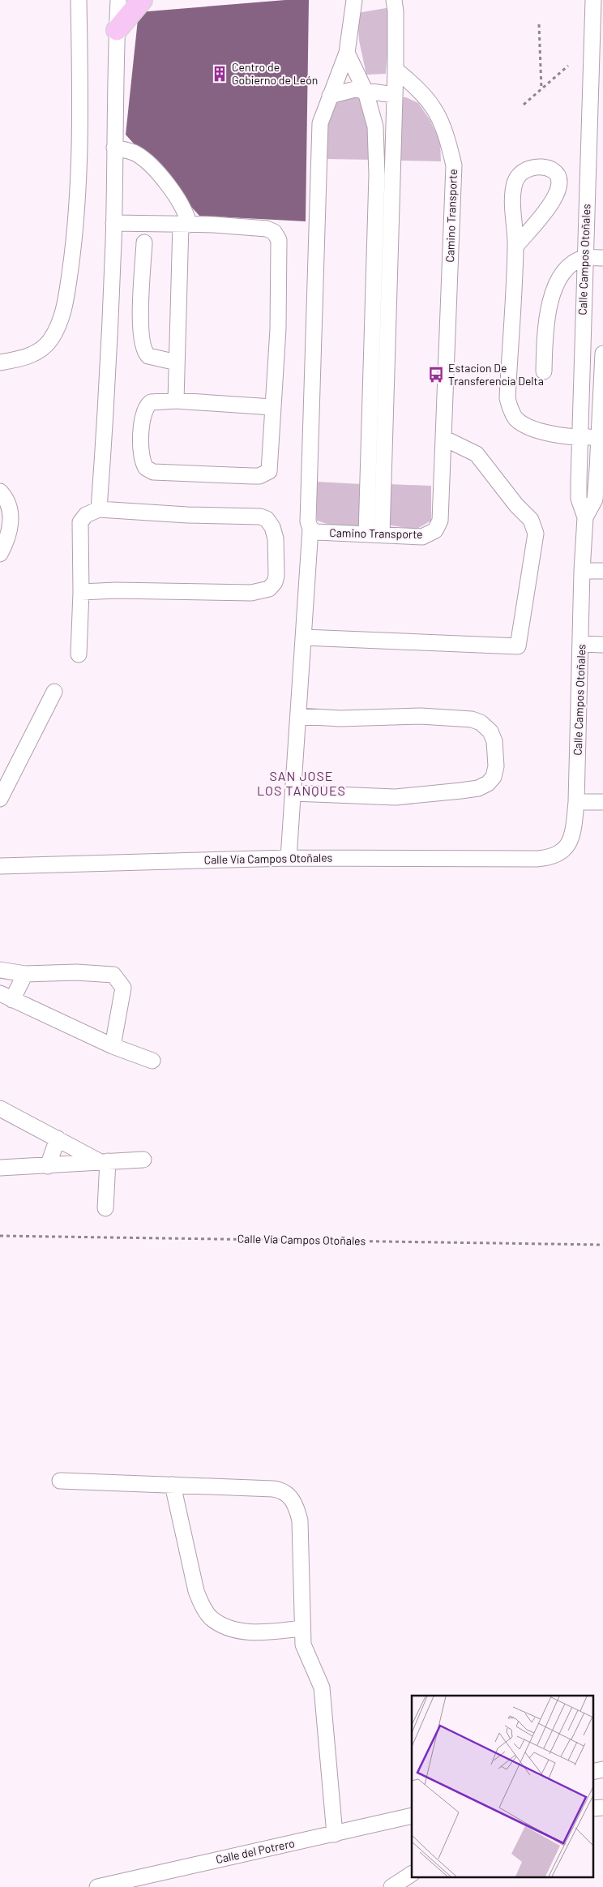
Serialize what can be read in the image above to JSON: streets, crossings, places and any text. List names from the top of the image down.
{
  "streets": {
    "street": [
      "Camino Transporte",
      "Calle Campos Otoñales",
      "Calle Vía Campos Otoñales",
      "Calle del Potrero"
    ]
  },
  "crossings": [
    ["Calle Campos Otoñales", "Calle Vía Campos Otoñales"]
  ],
  "districts": ["SAN JOSE LOS TANQUES"],
  "places": {
    "building": ["Centro de Gobierno de León"],
    "bus stop": ["Estacion De Transferencia Delta"]
  }
}
